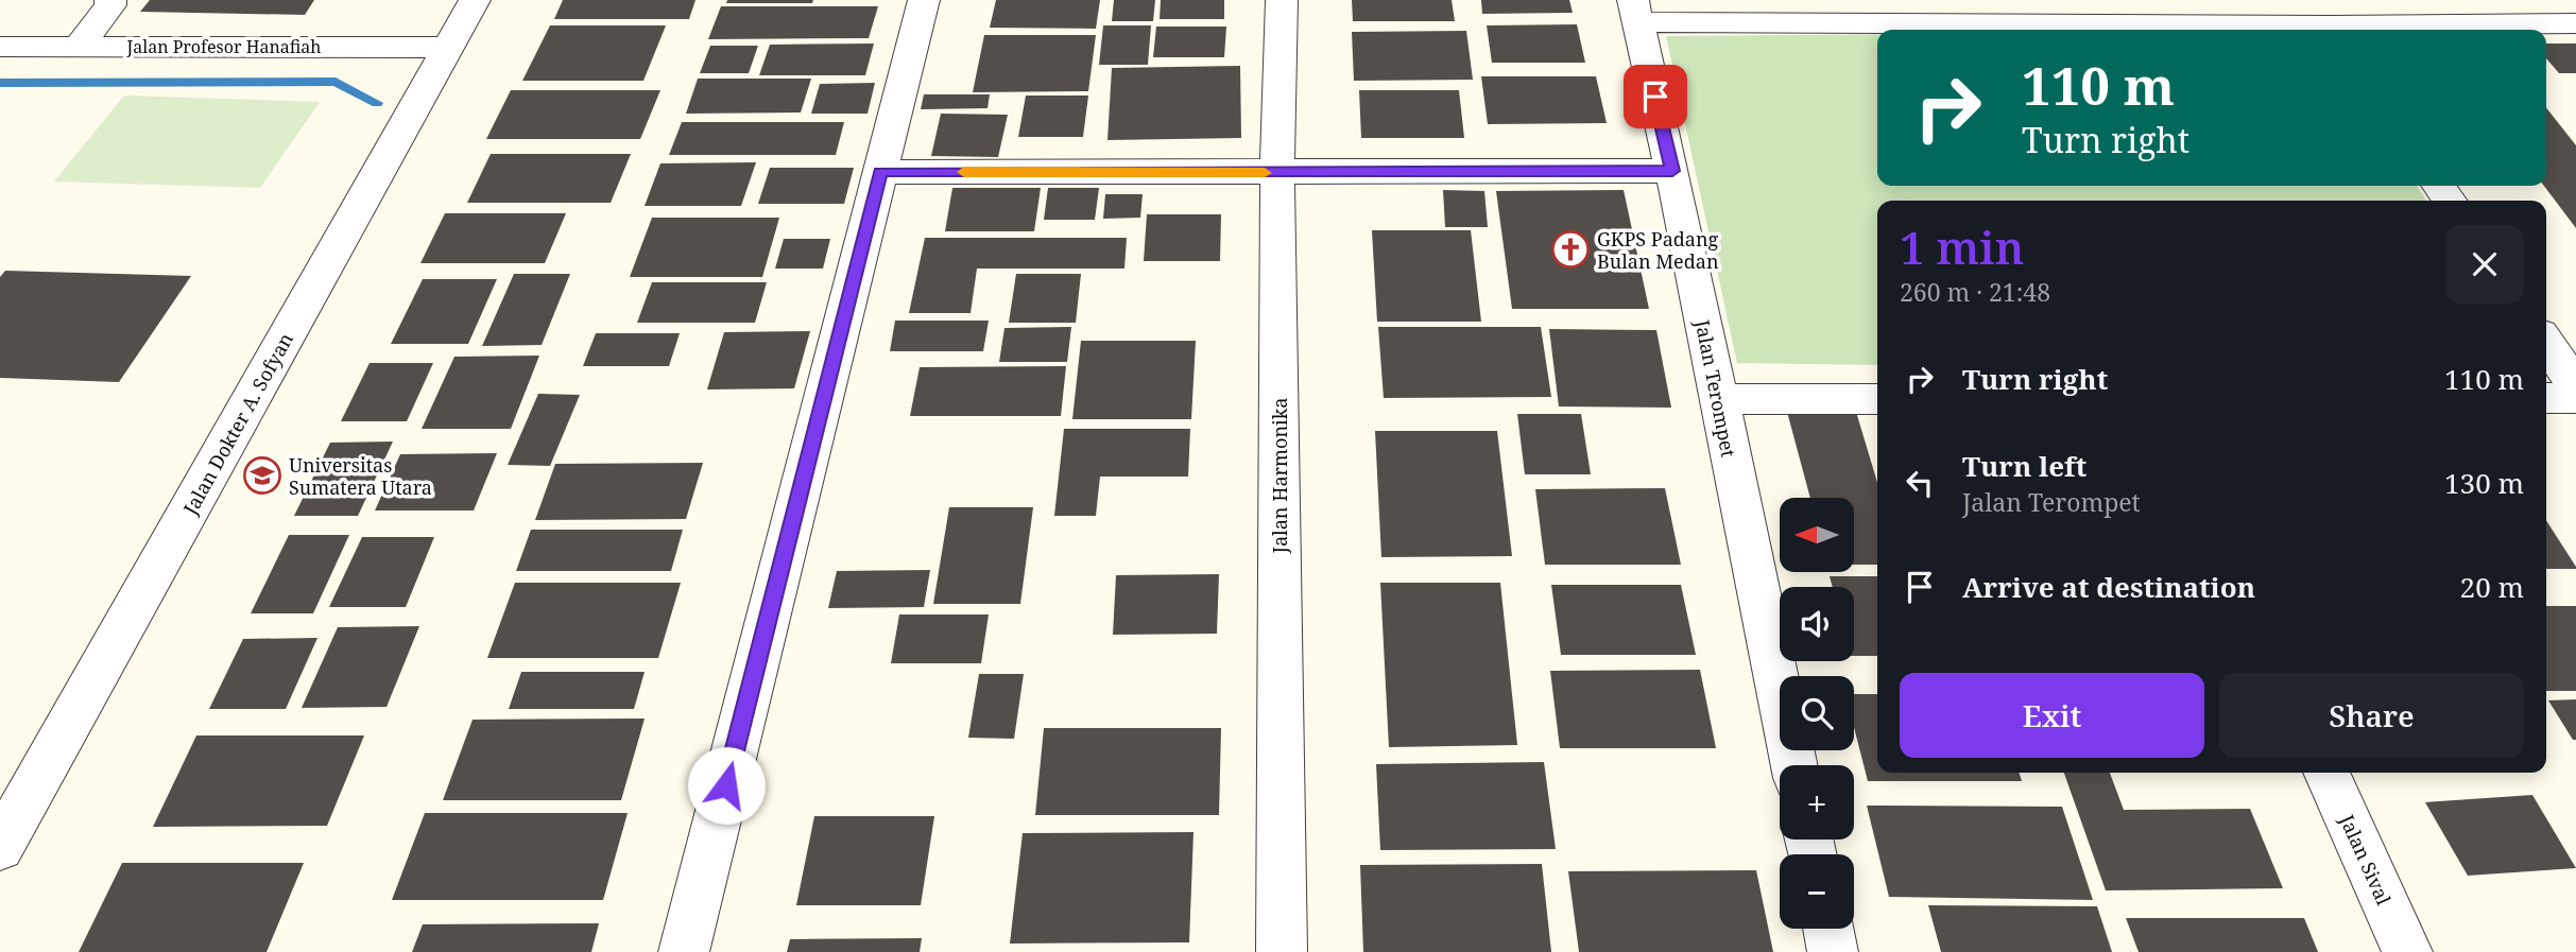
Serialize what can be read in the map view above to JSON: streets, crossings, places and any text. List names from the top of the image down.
{
  "streets": {
    "street": [
      "Jalan Profesor Hanafiah",
      "Jalan Terompet",
      "Jalan Dokter A. Sofyan",
      "Jalan Harmonika",
      "Jalan Sival"
    ]
  },
  "crossings": [
    ["Jalan Profesor Hanafiah", "Jalan Dokter A. Sofyan"]
  ],
  "places": {
    "church": ["GKPS Padang Bulan Medan"],
    "school or university": ["Universitas Sumatera Utara"]
  },
  "north": "left",
  "page": {
    "turn": ["110 m", "Turn right"],
    "heading": ["1 min", "260 m · 21:48"],
    "list": [
      {
        "name": "Turn right",
        "value": "110 m"
      },
      {
        "name": "Turn left",
        "note": "Jalan Terompet",
        "value": "130 m"
      },
      {
        "name": "Arrive at destination",
        "value": "20 m"
      }
    ],
    "map_buttons": ["+", "−"],
    "buttons": ["Exit", "Share"]
  }
}
